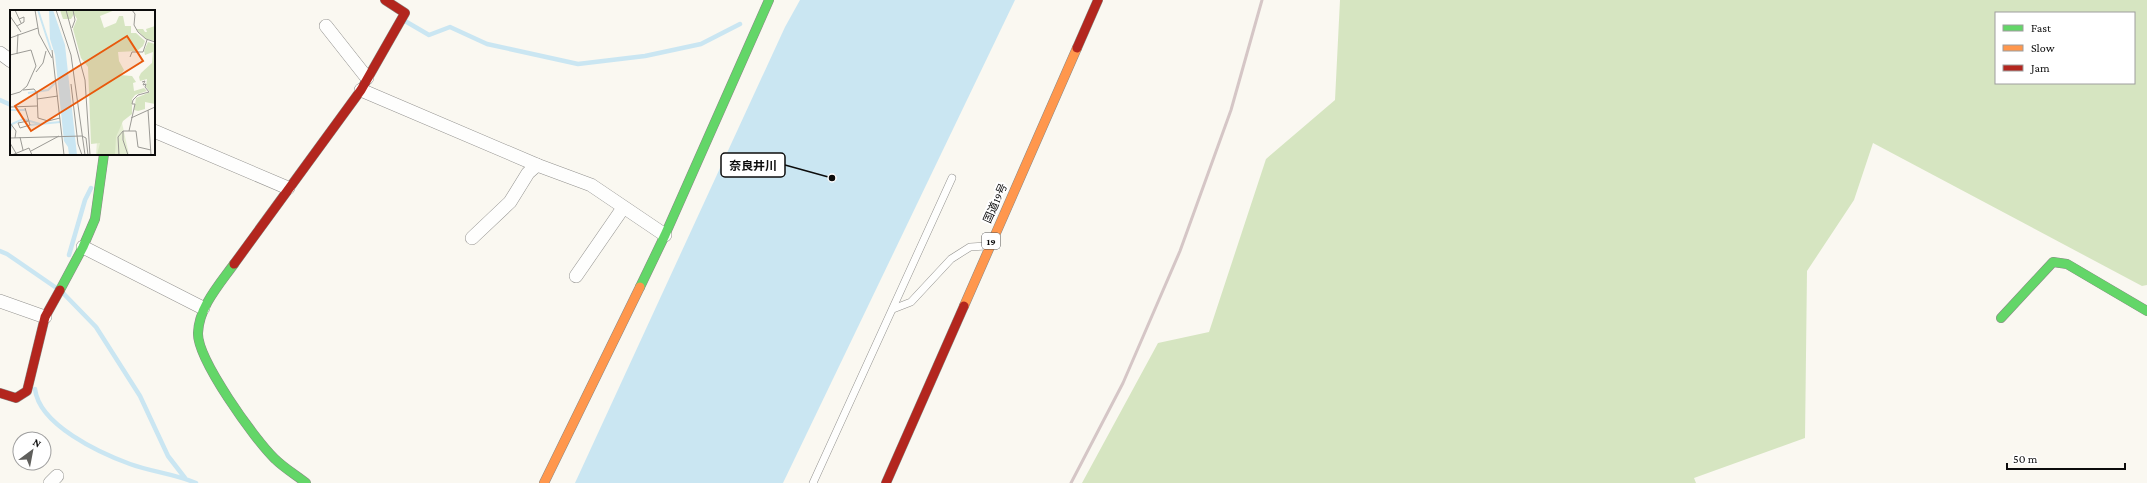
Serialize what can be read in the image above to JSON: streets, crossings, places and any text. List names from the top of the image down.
{
  "streets": {
    "main road": ["国道19号", "19"]
  },
  "places": ["奈良井川"],
  "legend": ["Fast", "Slow", "Jam"],
  "scale_bar": "50 m",
  "north": "top right"
}
